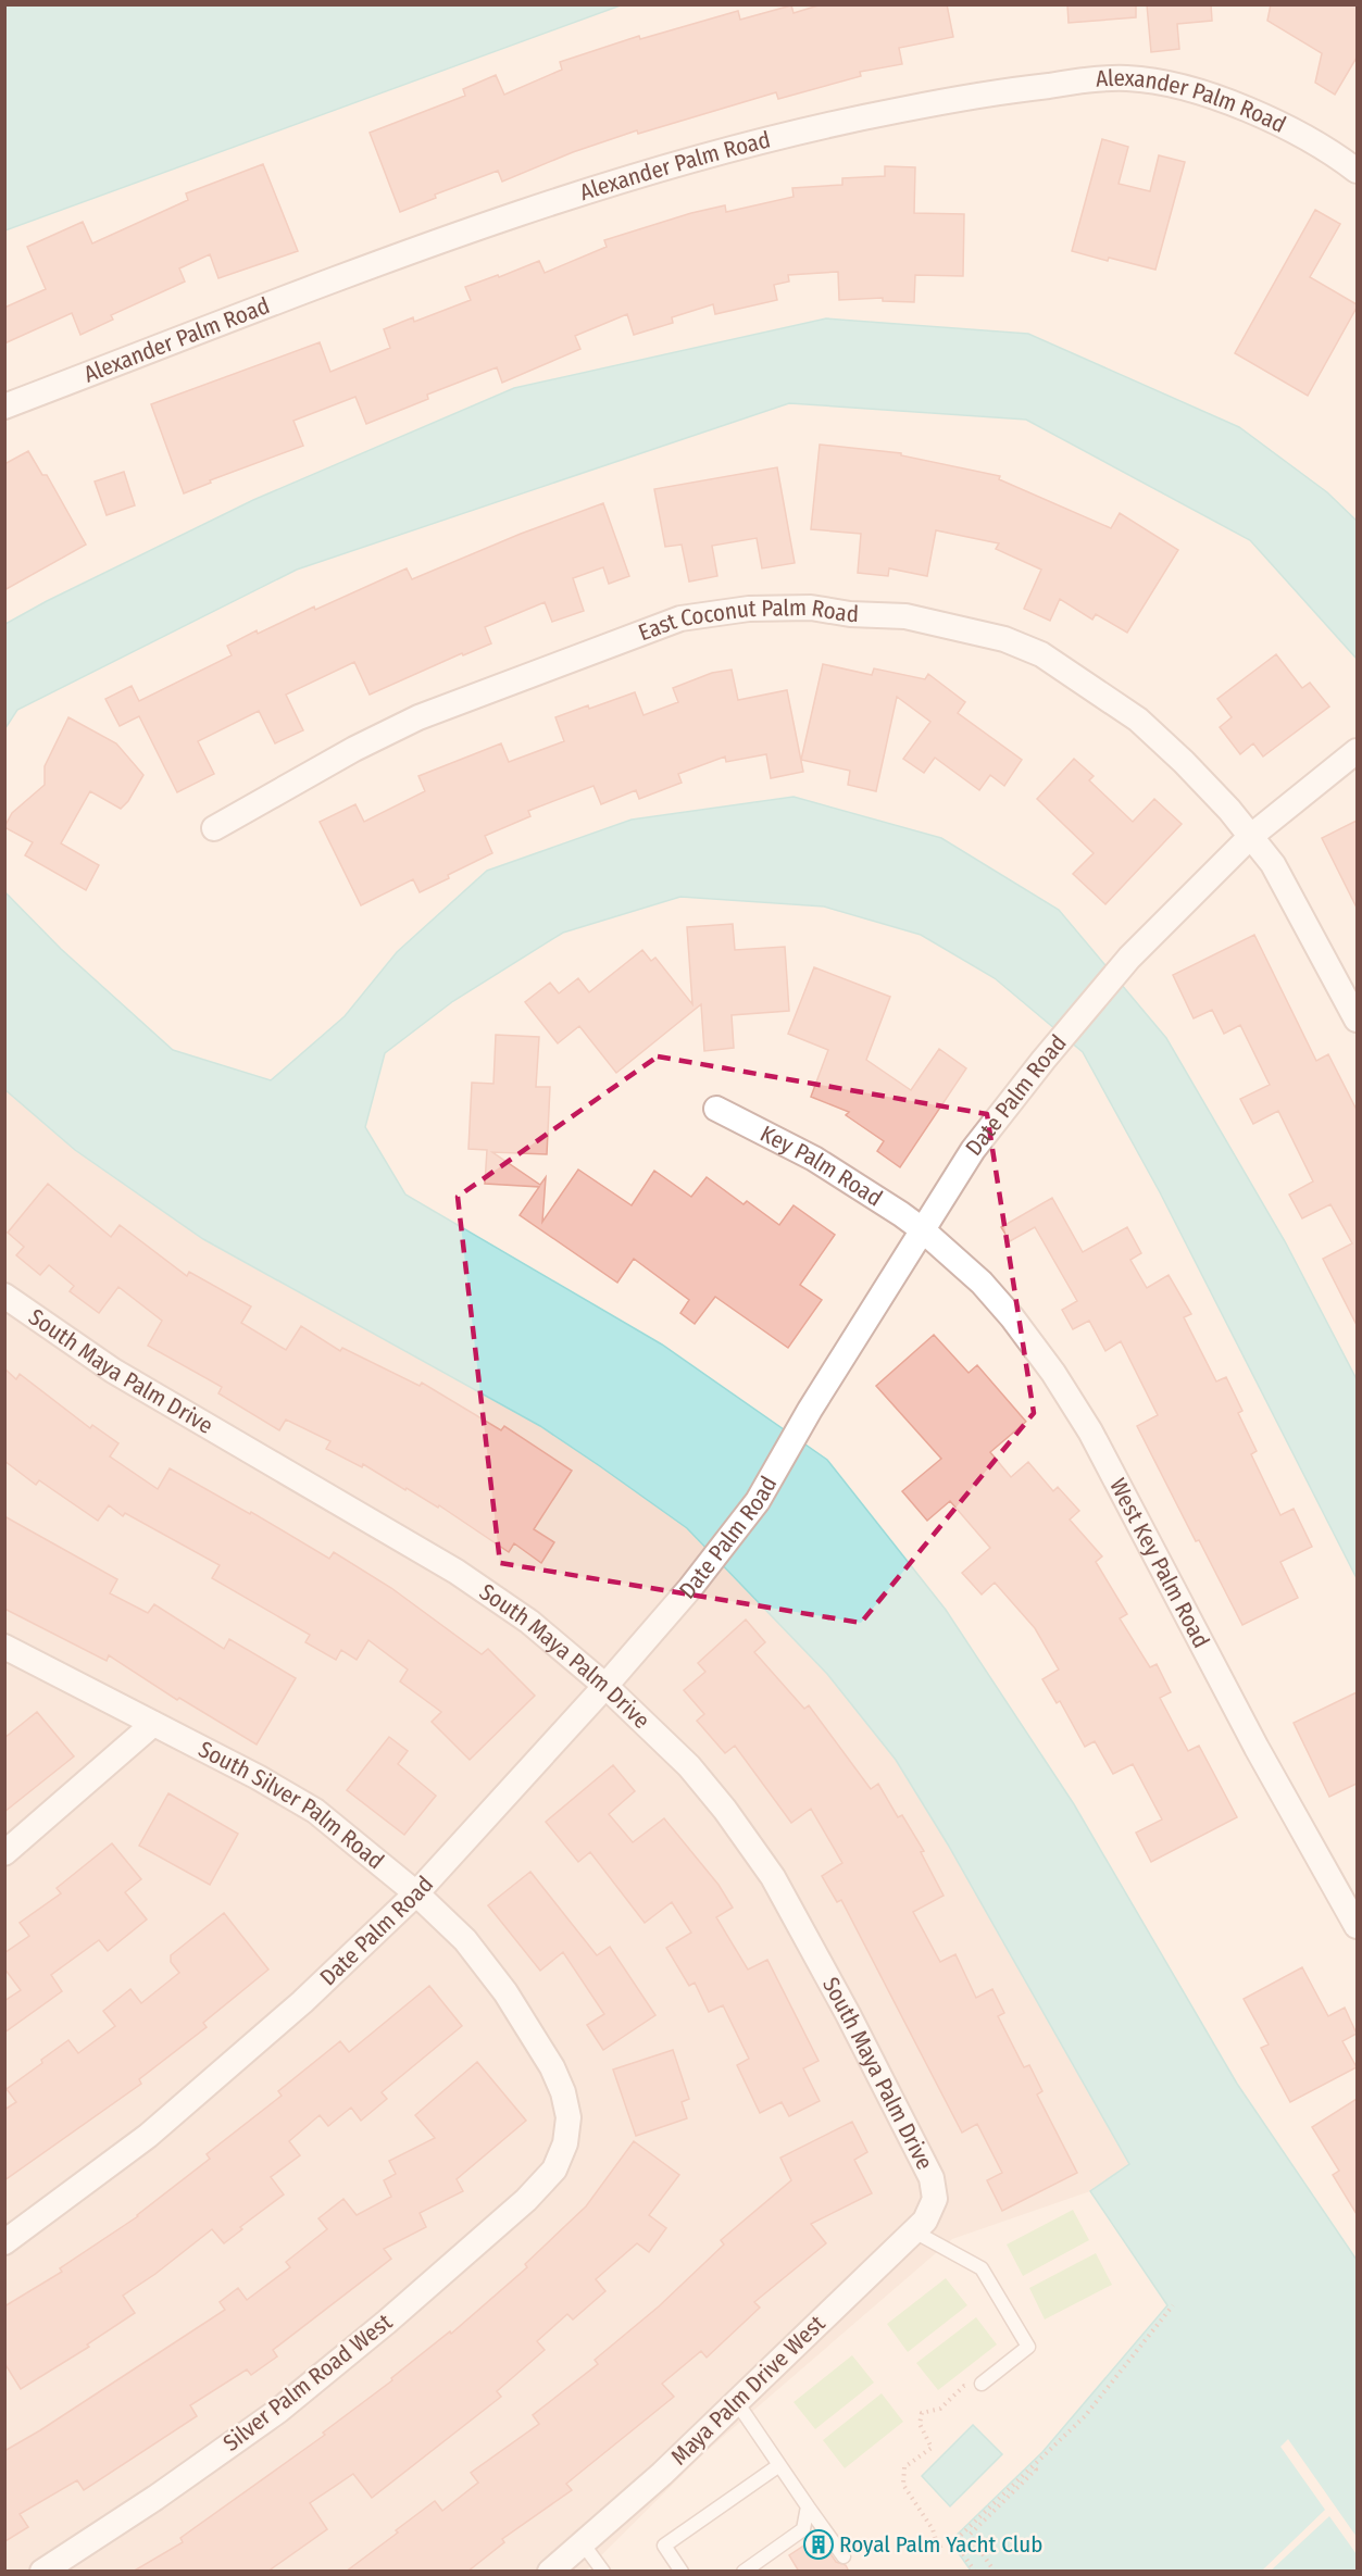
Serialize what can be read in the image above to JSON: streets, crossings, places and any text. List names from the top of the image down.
{
  "streets": {
    "street": [
      "Alexander Palm Road",
      "East Coconut Palm Road",
      "Date Palm Road",
      "Key Palm Road",
      "South Maya Palm Drive",
      "West Key Palm Road",
      "South Silver Palm Road",
      "Silver Palm Road West",
      "Maya Palm Drive West"
    ]
  },
  "crossings": [
    ["East Coconut Palm Road", "Date Palm Road"],
    ["Date Palm Road", "Key Palm Road"],
    ["Date Palm Road", "South Maya Palm Drive"],
    ["Date Palm Road", "West Key Palm Road"],
    ["Date Palm Road", "South Silver Palm Road"],
    ["Key Palm Road", "West Key Palm Road"],
    ["South Maya Palm Drive", "Maya Palm Drive West"],
    ["South Silver Palm Road", "Silver Palm Road West"]
  ],
  "places": {
    "building": ["Royal Palm Yacht Club"]
  }
}
